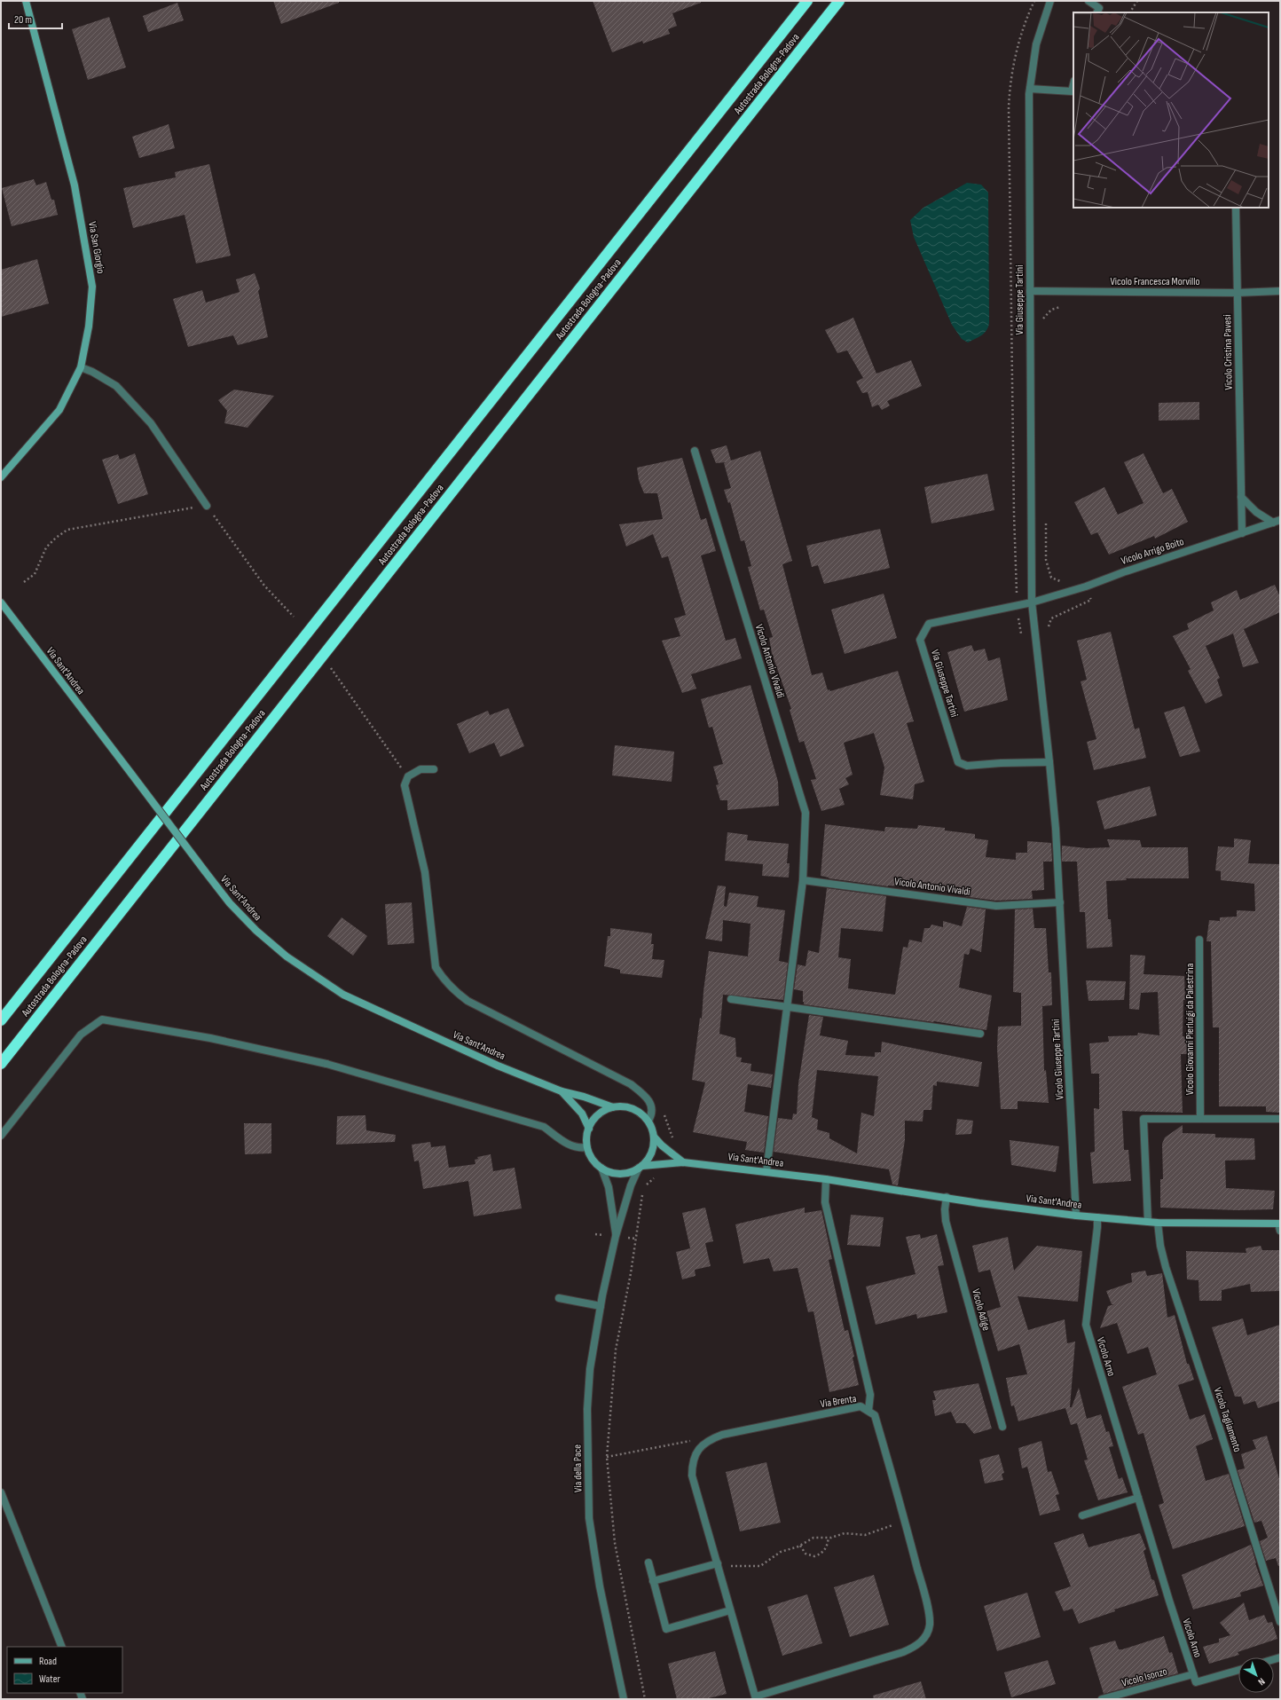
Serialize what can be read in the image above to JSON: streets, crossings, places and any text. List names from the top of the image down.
{
  "streets": {
    "highway": ["Autostrada Bologna-Padova"],
    "street": [
      "Via San Giorgio",
      "Vicolo Francesca Morvillo",
      "Via Giuseppe Tartini",
      "Vicolo Cristina Pavesi",
      "Vicolo Arrigo Boito",
      "Vicolo Antonio Vivaldi",
      "Via Sant'Andrea",
      "Vicolo Giovanni Pierluigi da Palestrina",
      "Vicolo Giuseppe Tartini",
      "Vicolo Adige",
      "Vicolo Arno",
      "Via Brenta",
      "Vicolo Tagliamento",
      "Via della Pace",
      "Vicolo Isonzo"
    ]
  },
  "crossings": [
    ["Vicolo Francesca Morvillo", "Via Giuseppe Tartini"],
    ["Vicolo Francesca Morvillo", "Vicolo Cristina Pavesi"],
    ["Via Giuseppe Tartini", "Vicolo Arrigo Boito"],
    ["Via Giuseppe Tartini", "Vicolo Antonio Vivaldi"],
    ["Via Giuseppe Tartini", "Vicolo Giuseppe Tartini"],
    ["Vicolo Cristina Pavesi", "Vicolo Arrigo Boito"],
    ["Vicolo Antonio Vivaldi", "Via Sant'Andrea"],
    ["Vicolo Antonio Vivaldi", "Vicolo Giuseppe Tartini"],
    ["Via Sant'Andrea", "Vicolo Giuseppe Tartini"],
    ["Via Sant'Andrea", "Vicolo Adige"],
    ["Via Sant'Andrea", "Vicolo Arno"],
    ["Via Sant'Andrea", "Vicolo Tagliamento"],
    ["Via Sant'Andrea", "Via della Pace"],
    ["Vicolo Arno", "Vicolo Isonzo"]
  ],
  "legend": ["Road", "Water"],
  "scale_bar": "20 m",
  "north": "bottom right"
}
